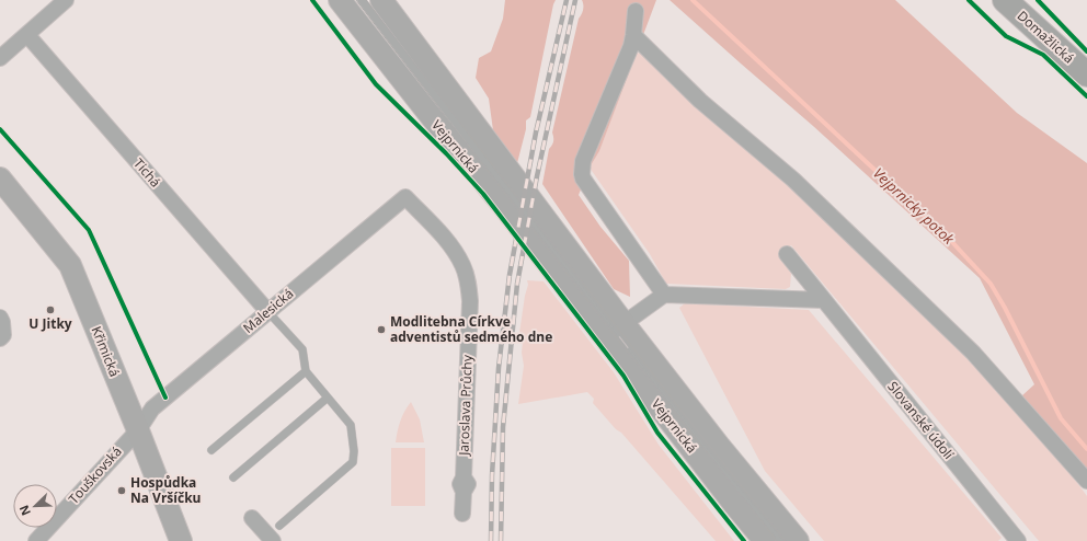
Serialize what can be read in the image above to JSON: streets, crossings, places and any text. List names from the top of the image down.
{
  "streets": {
    "main road": ["Domažlická", "Vejprnická", "Křimická"],
    "street": [
      "Tichá",
      "Malesická",
      "Jaroslava Průchy",
      "Slovanské údolí",
      "Touškovská"
    ]
  },
  "crossings": [
    ["Tichá", "Malesická"],
    ["Malesická", "Křimická"],
    ["Malesická", "Jaroslava Průchy"],
    ["Malesická", "Touškovská"],
    ["Křimická", "Touškovská"]
  ],
  "water": ["Vejprnický potok"],
  "places": ["U Jitky", "Modlitebna Církve adventistů sedmého dne", "Hospůdka Na Vršíčku"],
  "north": "bottom left"
}
